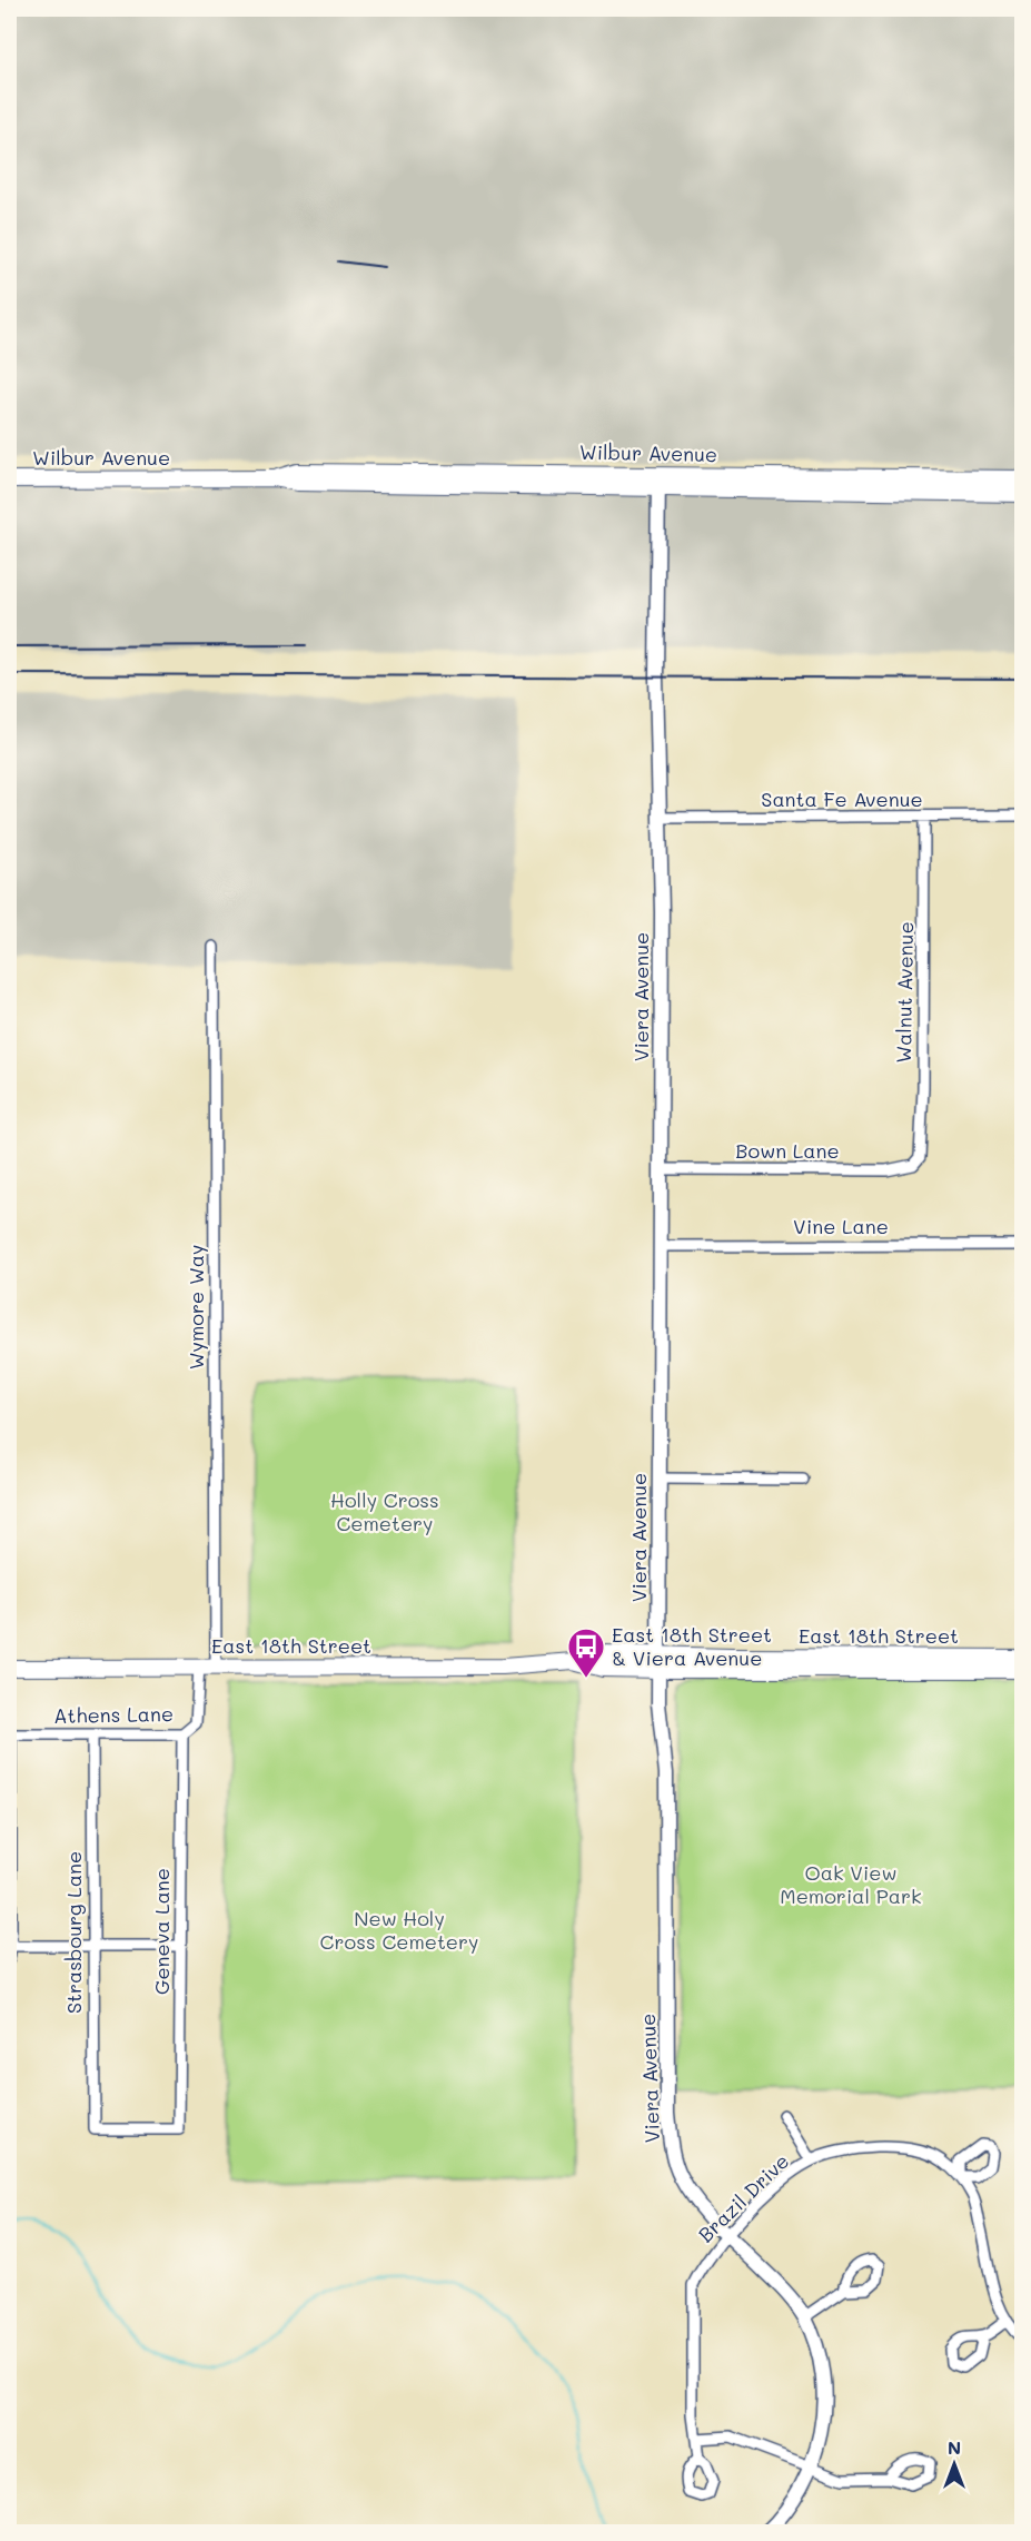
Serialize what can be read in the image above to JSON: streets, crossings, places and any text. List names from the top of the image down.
{
  "streets": {
    "main road": ["Wilbur Avenue", "East 18th Street"],
    "street": [
      "Santa Fe Avenue",
      "Walnut Avenue",
      "Viera Avenue",
      "Bown Lane",
      "Vine Lane",
      "Wymore Way",
      "Athens Lane",
      "Geneva Lane",
      "Strasbourg Lane",
      "Brazil Drive"
    ]
  },
  "crossings": [
    ["Wilbur Avenue", "Viera Avenue"],
    ["Santa Fe Avenue", "Walnut Avenue"],
    ["Santa Fe Avenue", "Viera Avenue"],
    ["Walnut Avenue", "Bown Lane"],
    ["Viera Avenue", "Bown Lane"],
    ["Viera Avenue", "Vine Lane"],
    ["Viera Avenue", "East 18th Street"],
    ["Viera Avenue", "Brazil Drive"],
    ["Wymore Way", "East 18th Street"],
    ["East 18th Street", "Athens Lane"],
    ["Athens Lane", "Geneva Lane"],
    ["Athens Lane", "Strasbourg Lane"],
    ["Geneva Lane", "Strasbourg Lane"]
  ],
  "parks": ["Holly Cross Cemetery", "Oak View Memorial Park", "New Holy Cross Cemetery"],
  "places": {
    "bus stop": ["East 18th Street & Viera Avenue"]
  },
  "north": "top"
}
